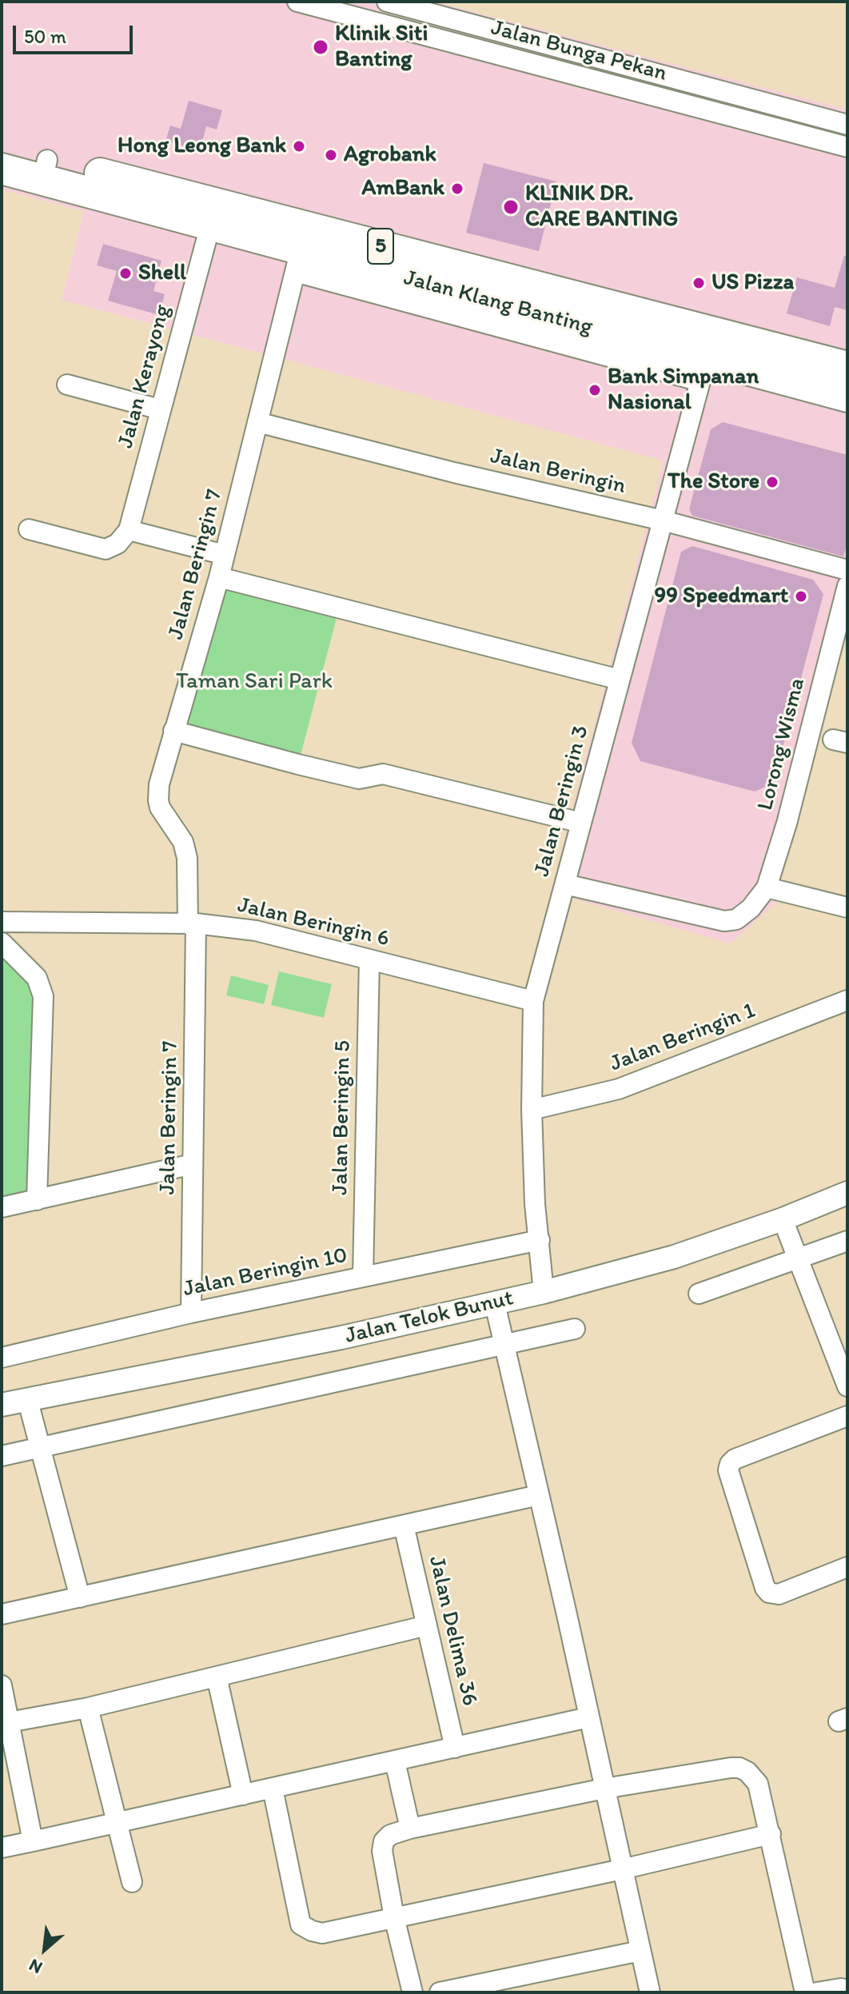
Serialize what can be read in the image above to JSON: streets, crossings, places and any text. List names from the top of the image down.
{
  "streets": {
    "highway": ["5", "Jalan Klang Banting"],
    "street": [
      "Jalan Bunga Pekan",
      "Jalan Kerayong",
      "Jalan Beringin",
      "Jalan Beringin 7",
      "Lorong Wisma",
      "Jalan Beringin 3",
      "Jalan Beringin 6",
      "Jalan Beringin 1",
      "Jalan Beringin 5",
      "Jalan Beringin 10",
      "Jalan Telok Bunut",
      "Jalan Delima 36"
    ]
  },
  "crossings": [
    ["Jalan Klang Banting", "Jalan Kerayong"],
    ["Jalan Klang Banting", "Jalan Beringin 7"],
    ["Jalan Klang Banting", "Jalan Beringin 3"],
    ["Jalan Beringin", "Jalan Beringin 7"],
    ["Jalan Beringin", "Jalan Beringin 3"],
    ["Jalan Beringin 7", "Jalan Beringin 6"],
    ["Jalan Beringin 7", "Jalan Beringin 10"],
    ["Lorong Wisma", "Jalan Beringin 3"],
    ["Jalan Beringin 3", "Jalan Beringin 6"],
    ["Jalan Beringin 3", "Jalan Beringin 1"],
    ["Jalan Beringin 3", "Jalan Beringin 10"],
    ["Jalan Beringin 3", "Jalan Telok Bunut"],
    ["Jalan Beringin 6", "Jalan Beringin 5"],
    ["Jalan Beringin 5", "Jalan Beringin 10"]
  ],
  "parks": ["Taman Sari Park"],
  "places": [
    "Klinik Siti Banting",
    "Hong Leong Bank",
    "Agrobank",
    "AmBank",
    "KLINIK DR. CARE BANTING",
    "Shell",
    "US Pizza",
    "Bank Simpanan Nasional",
    "The Store",
    "99 Speedmart"
  ],
  "scale_bar": "50 m",
  "north": "bottom left"
}
